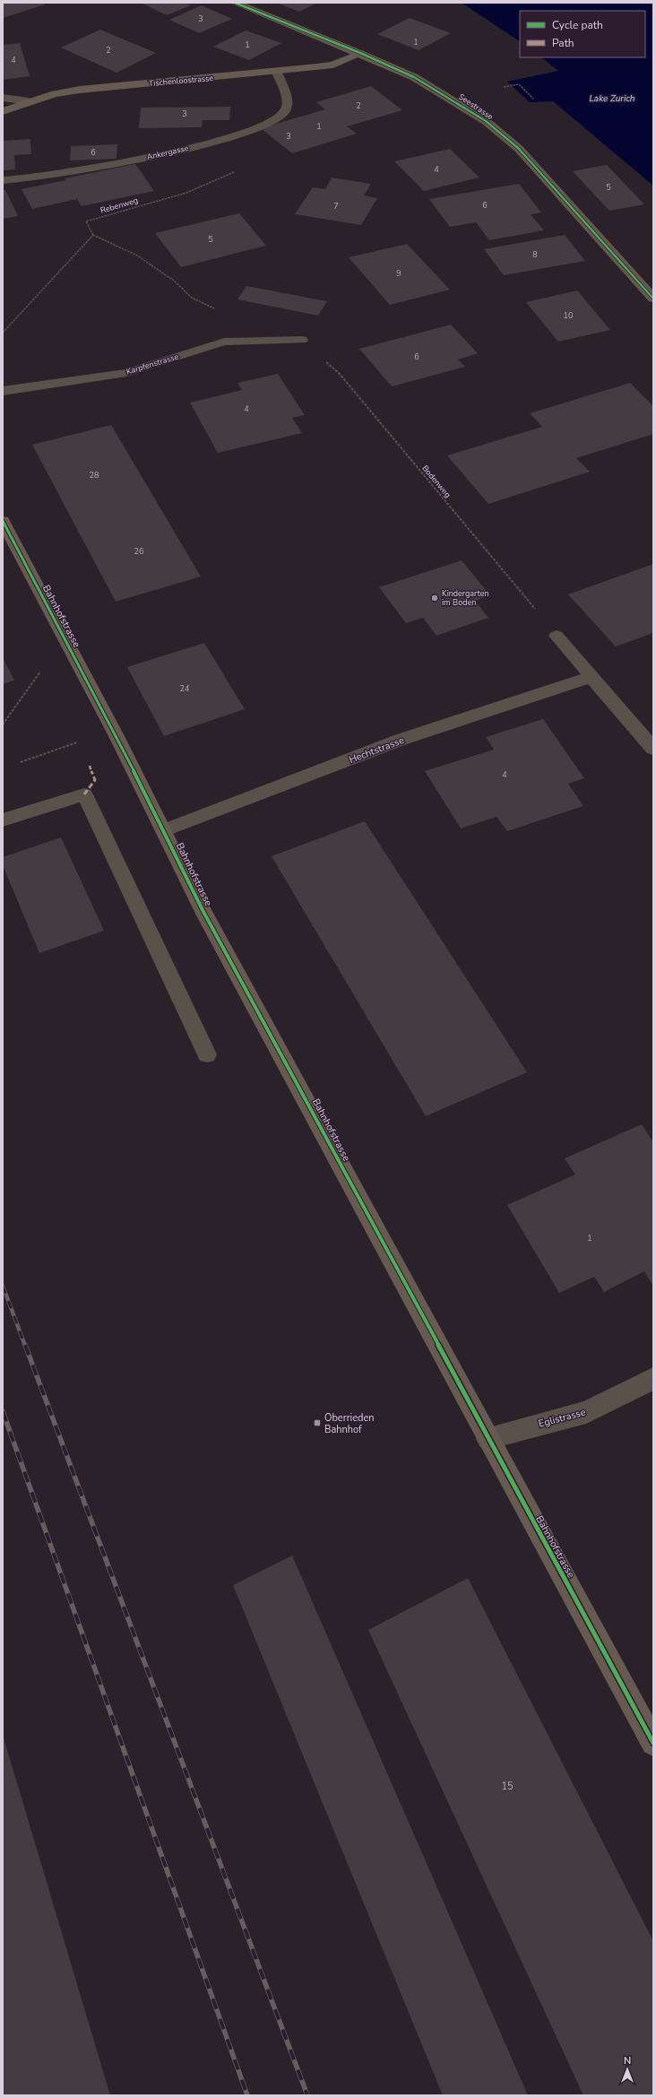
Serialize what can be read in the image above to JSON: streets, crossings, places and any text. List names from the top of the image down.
{
  "streets": {
    "main road": ["Seestrasse"],
    "street": [
      "Tischenloostrasse",
      "Ankergasse",
      "Karpfenstrasse",
      "Bahnhofstrasse",
      "Hechtstrasse",
      "Eglistrasse"
    ],
    "path": ["Rebenweg", "Bodenweg"]
  },
  "crossings": [
    ["Tischenloostrasse", "Seestrasse"],
    ["Tischenloostrasse", "Ankergasse"],
    ["Ankergasse", "Rebenweg"],
    ["Karpfenstrasse", "Bodenweg"],
    ["Bahnhofstrasse", "Hechtstrasse"],
    ["Bahnhofstrasse", "Eglistrasse"]
  ],
  "water": ["Lake Zurich"],
  "places": {
    "other": ["Kindergarten im Boden"],
    "transit": ["Oberrieden Bahnhof"]
  },
  "house_numbers": [
    "3",
    "1",
    "1",
    "2",
    "4",
    "2",
    "3",
    "1",
    "3",
    "6",
    "4",
    "5",
    "6",
    "7",
    "5",
    "8",
    "9",
    "10",
    "6",
    "4",
    "28",
    "26",
    "24",
    "4",
    "1",
    "15"
  ],
  "legend": ["Cycle path", "Path"],
  "north": "top"
}
